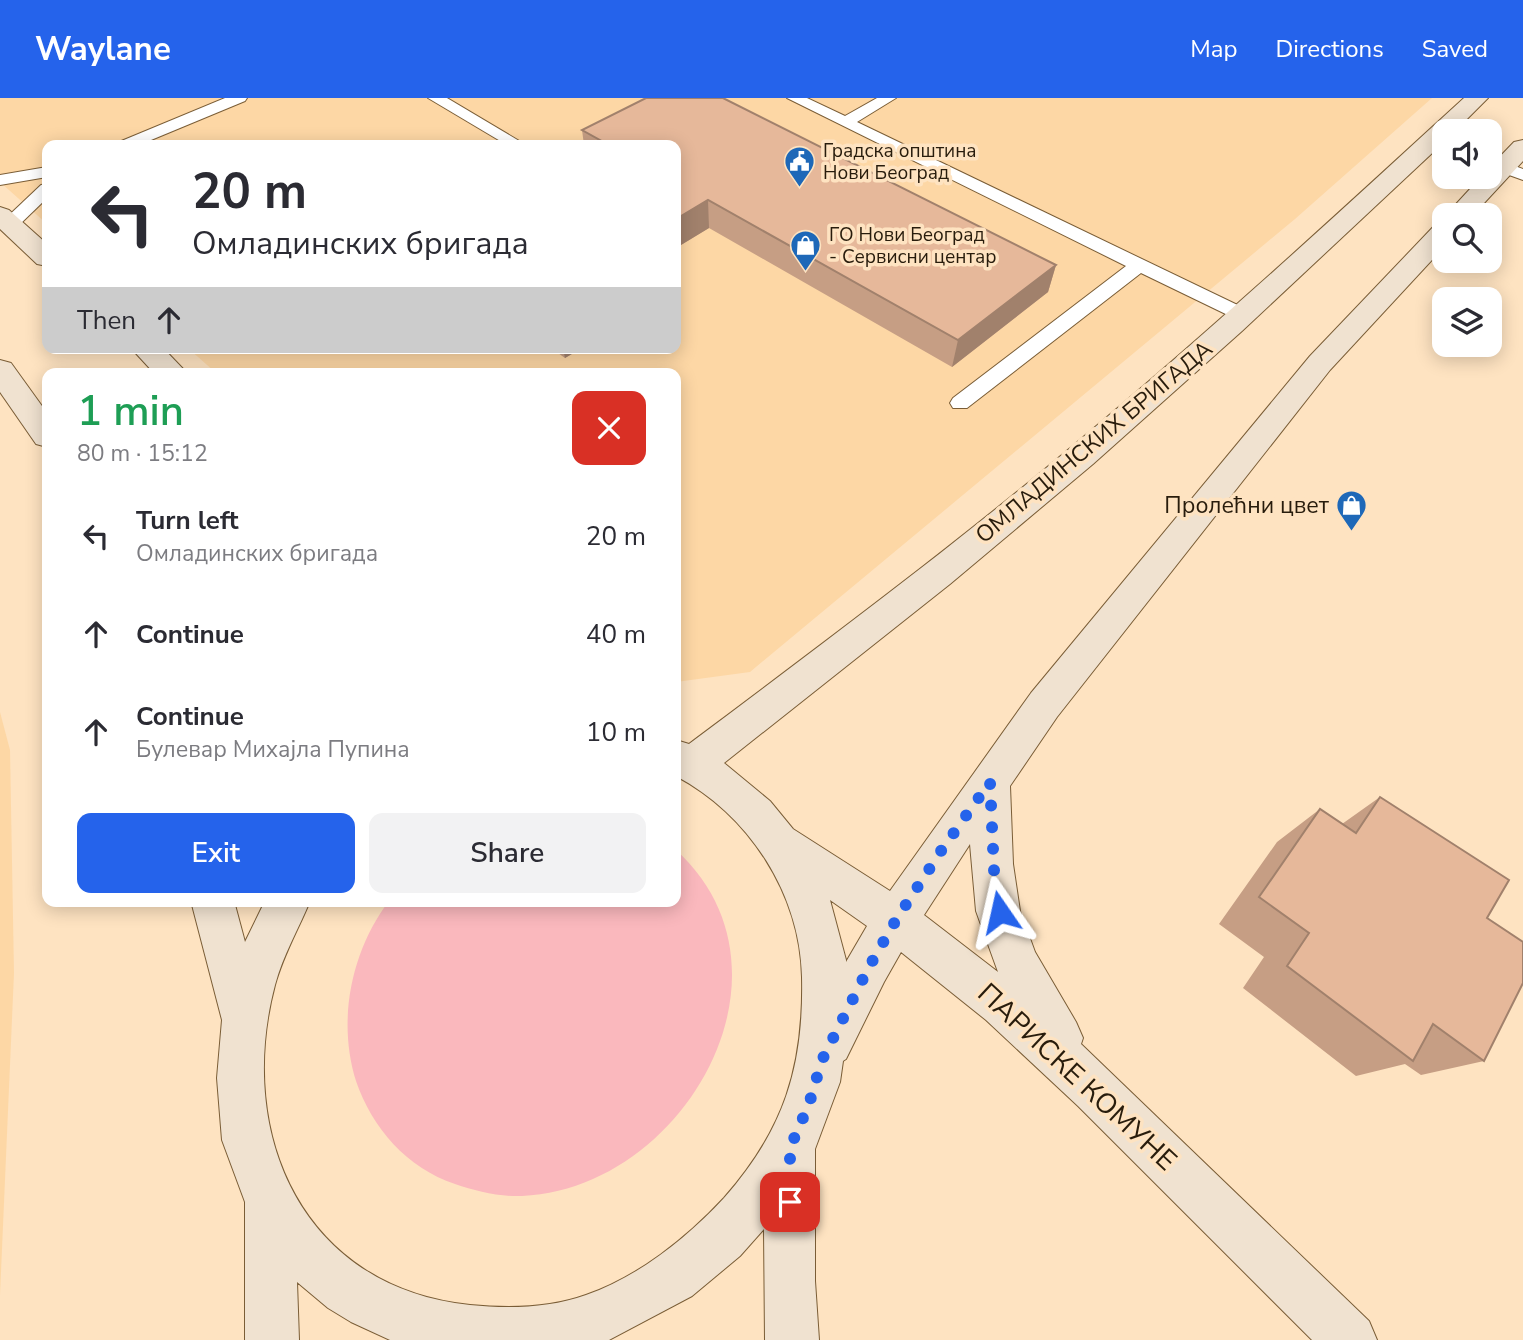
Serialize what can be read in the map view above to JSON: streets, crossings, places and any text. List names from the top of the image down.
{
  "streets": {
    "main road": ["ОМЛАДИНСКИХ БРИГАДА", "ПАРИСКЕ КОМУНЕ"]
  },
  "places": {
    "public building": ["Градска општина Нови Београд"],
    "shop": ["ГО Нови Београд - Сервисни центар", "Пролећни цвет"]
  },
  "page": {
    "header": "Waylane",
    "nav": ["Map", "Directions", "Saved"],
    "turn": ["20 m", "Омладинских бригада"],
    "then": "Then",
    "heading": ["1 min", "80 m · 15:12"],
    "list": [
      {
        "name": "Turn left",
        "note": "Омладинских бригада",
        "value": "20 m"
      },
      {
        "name": "Continue",
        "value": "40 m"
      },
      {
        "name": "Continue",
        "note": "Булевар Михајла Пупина",
        "value": "10 m"
      }
    ],
    "buttons": ["Exit", "Share"]
  }
}
